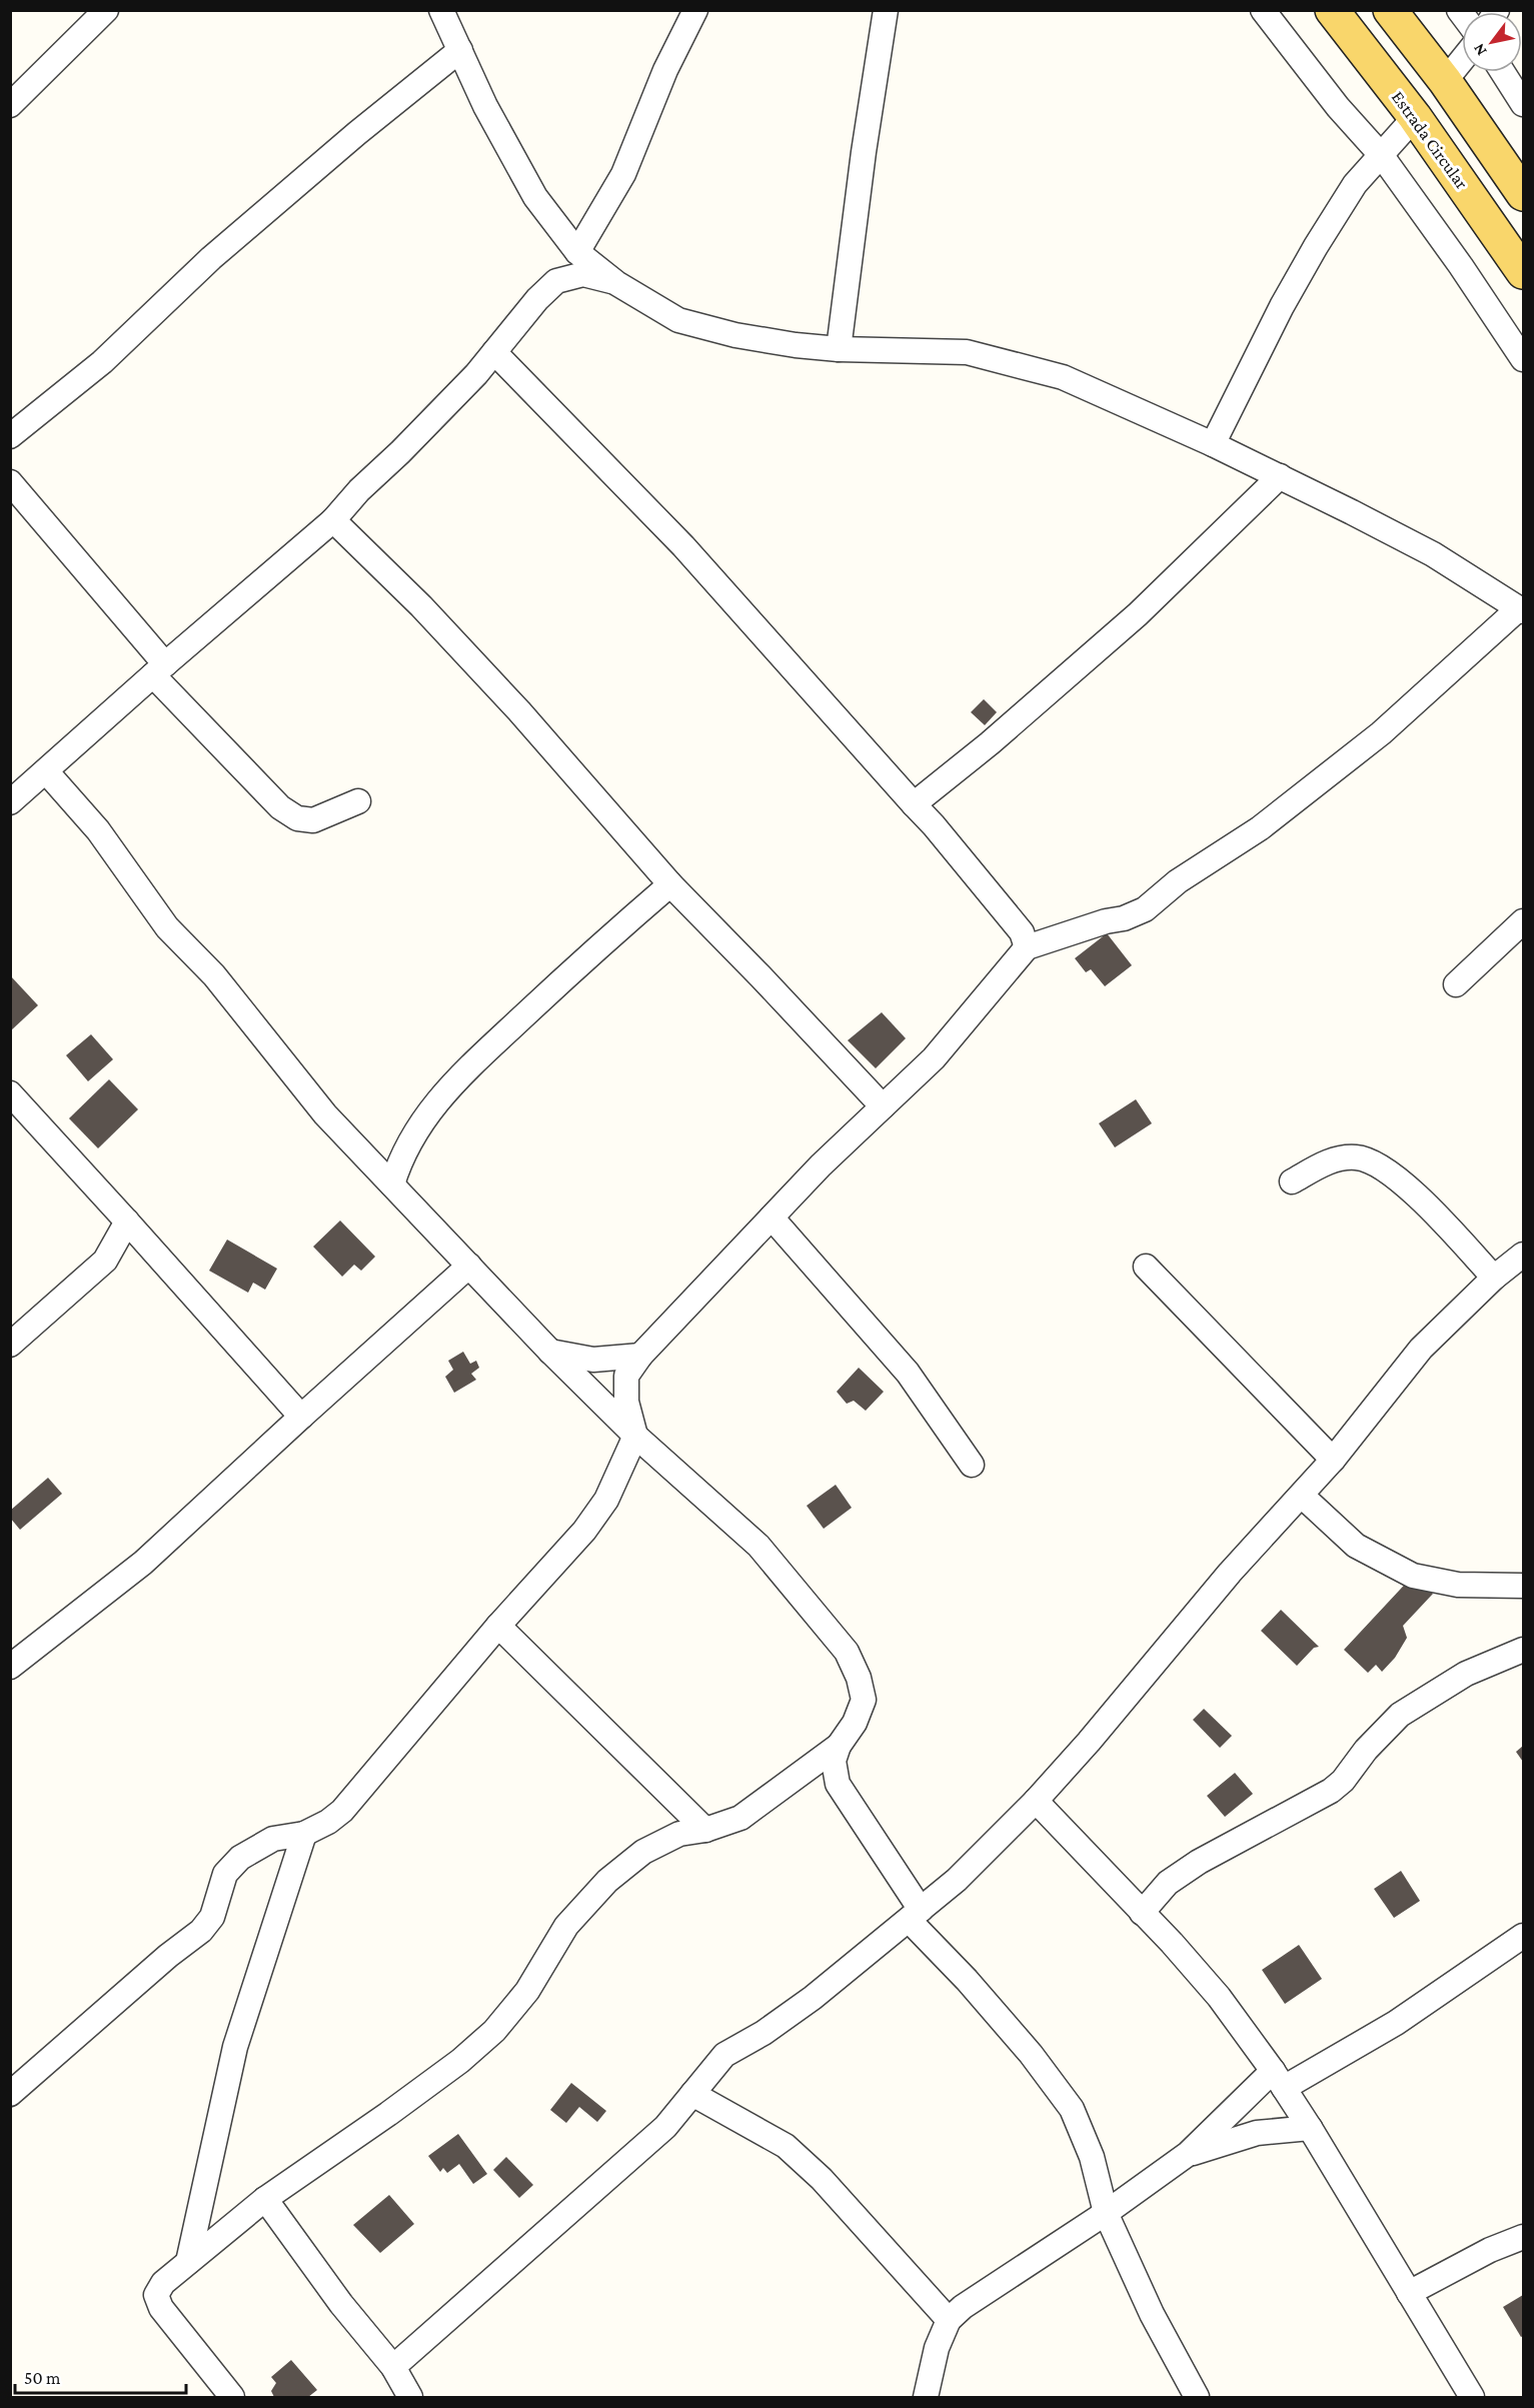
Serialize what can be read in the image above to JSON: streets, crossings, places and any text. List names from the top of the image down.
{
  "streets": {
    "main road": ["Estrada Circular"]
  },
  "scale_bar": "50 m",
  "north": "bottom left"
}
